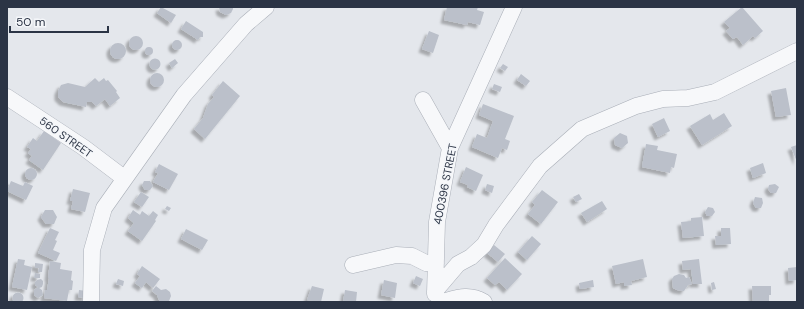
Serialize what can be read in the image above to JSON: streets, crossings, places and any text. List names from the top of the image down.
{
  "streets": {
    "street": ["560 STREET", "400396 STREET"]
  },
  "scale_bar": "50 m"
}
